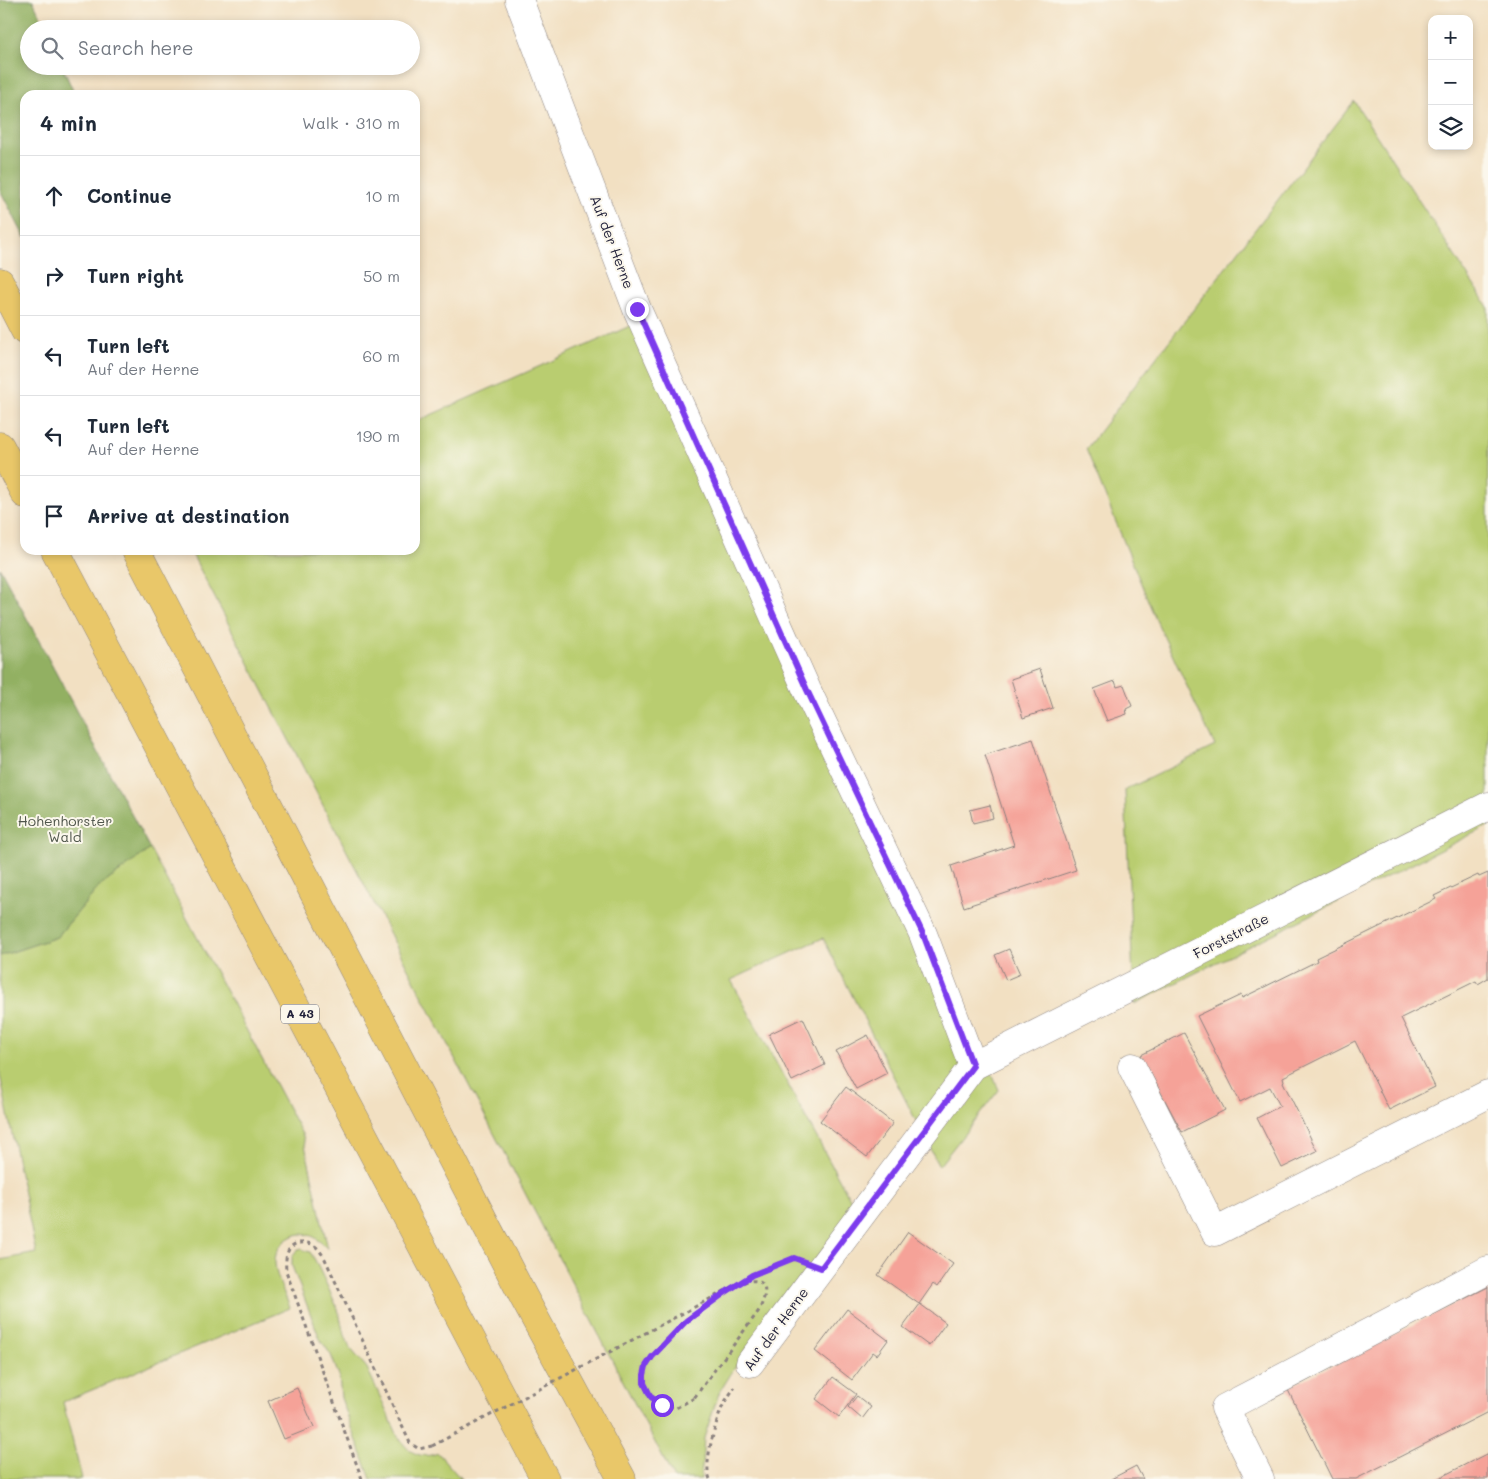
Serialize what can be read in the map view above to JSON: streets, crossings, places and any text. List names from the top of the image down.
{
  "streets": {
    "highway": ["A 43"],
    "street": ["Auf der Herne", "Forststraße"]
  },
  "crossings": [
    ["Auf der Herne", "Forststraße"]
  ],
  "parks": ["Hohenhorster Wald"],
  "page": {
    "map_buttons": ["+", "−"],
    "search": "Search here",
    "heading": ["4 min", "Walk · 310 m"],
    "list": [
      ["Continue", "10 m"],
      ["Turn right", "50 m"],
      ["Turn left", "Auf der Herne", "60 m"],
      ["Turn left", "Auf der Herne", "190 m"],
      "Arrive at destination"
    ]
  }
}
